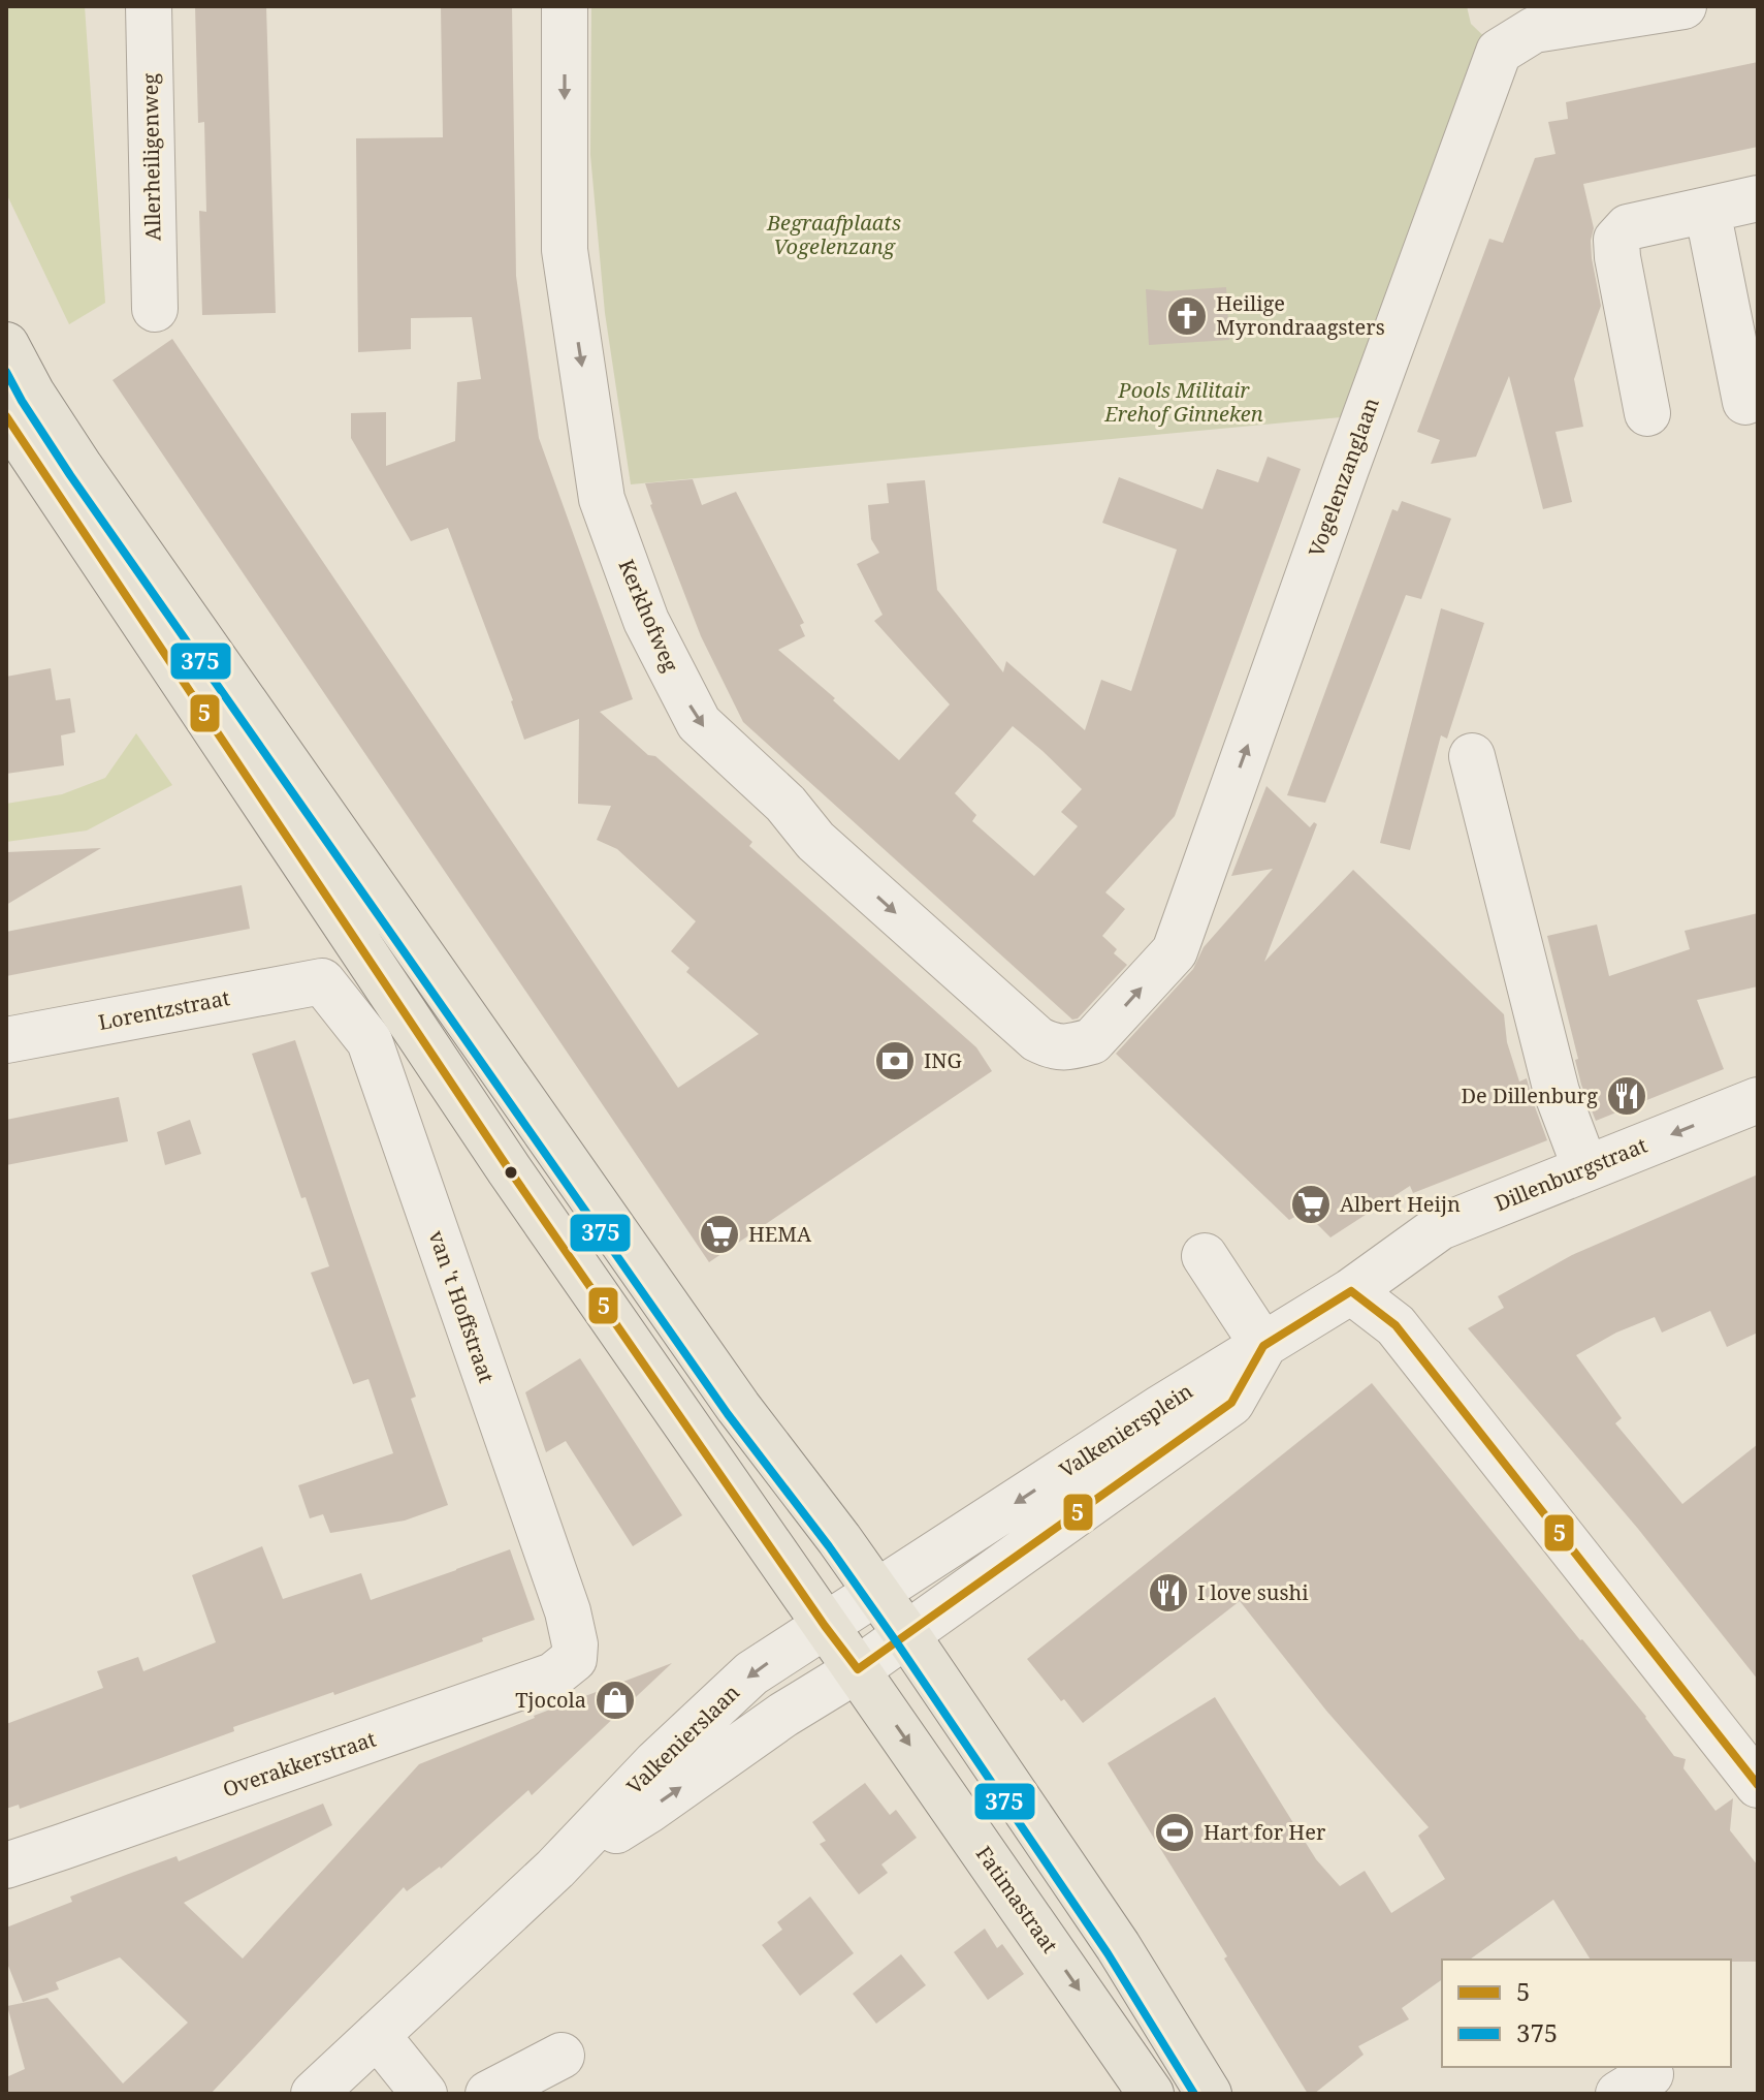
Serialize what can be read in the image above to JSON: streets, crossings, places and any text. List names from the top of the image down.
{
  "streets": {
    "main road": ["Fatimastraat"],
    "street": [
      "Allerheiligenweg",
      "Vogelenzanglaan",
      "Kerkhofweg",
      "Lorentzstraat",
      "Dillenburgstraat",
      "van 't Hoffstraat",
      "Valkeniersplein",
      "Valkenierslaan",
      "Overakkerstraat"
    ]
  },
  "crossings": [
    ["Vogelenzanglaan", "Kerkhofweg"],
    ["Lorentzstraat", "van 't Hoffstraat"],
    ["Dillenburgstraat", "Valkeniersplein"],
    ["van 't Hoffstraat", "Overakkerstraat"],
    ["Valkeniersplein", "Valkenierslaan"],
    ["Valkeniersplein", "Fatimastraat"],
    ["Valkenierslaan", "Fatimastraat"]
  ],
  "one_way": ["Vogelenzanglaan", "Kerkhofweg", "Dillenburgstraat"],
  "parks": ["Begraafplaats Vogelenzang", "Pools Militair Erehof Ginneken"],
  "places": {
    "church": ["Heilige Myrondraagsters"],
    "bank": ["ING"],
    "restaurant": ["De Dillenburg", "I love sushi"],
    "supermarket": ["Albert Heijn", "HEMA"],
    "shop": ["Tjocola"],
    "sports": ["Hart for Her"]
  },
  "lines": ["transit line 375", "transit line 5"],
  "legend": ["5", "375"]
}
